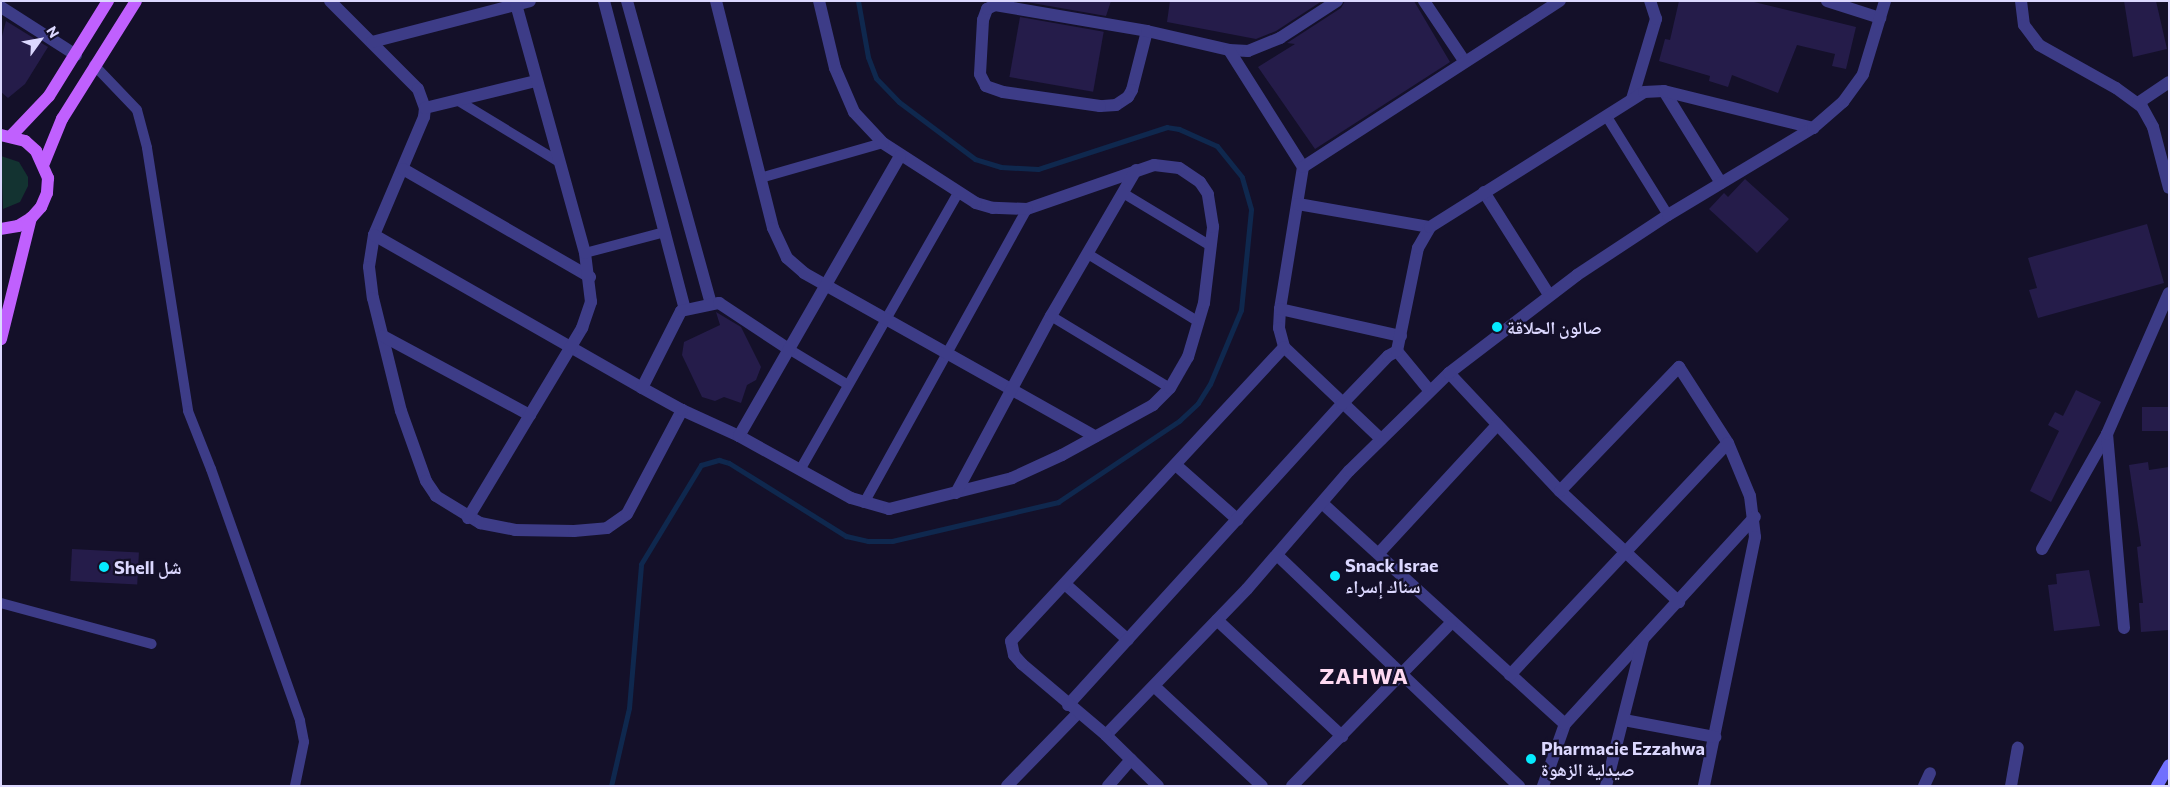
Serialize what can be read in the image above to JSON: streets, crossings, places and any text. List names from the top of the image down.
{
  "districts": ["ZAHWA"],
  "places": [
    "صالون الحلاقة",
    "Shell شل",
    "Snack Israe سناك إسراء",
    "Pharmacie Ezzahwa صيدلية الزهوة"
  ],
  "north": "top right"
}
